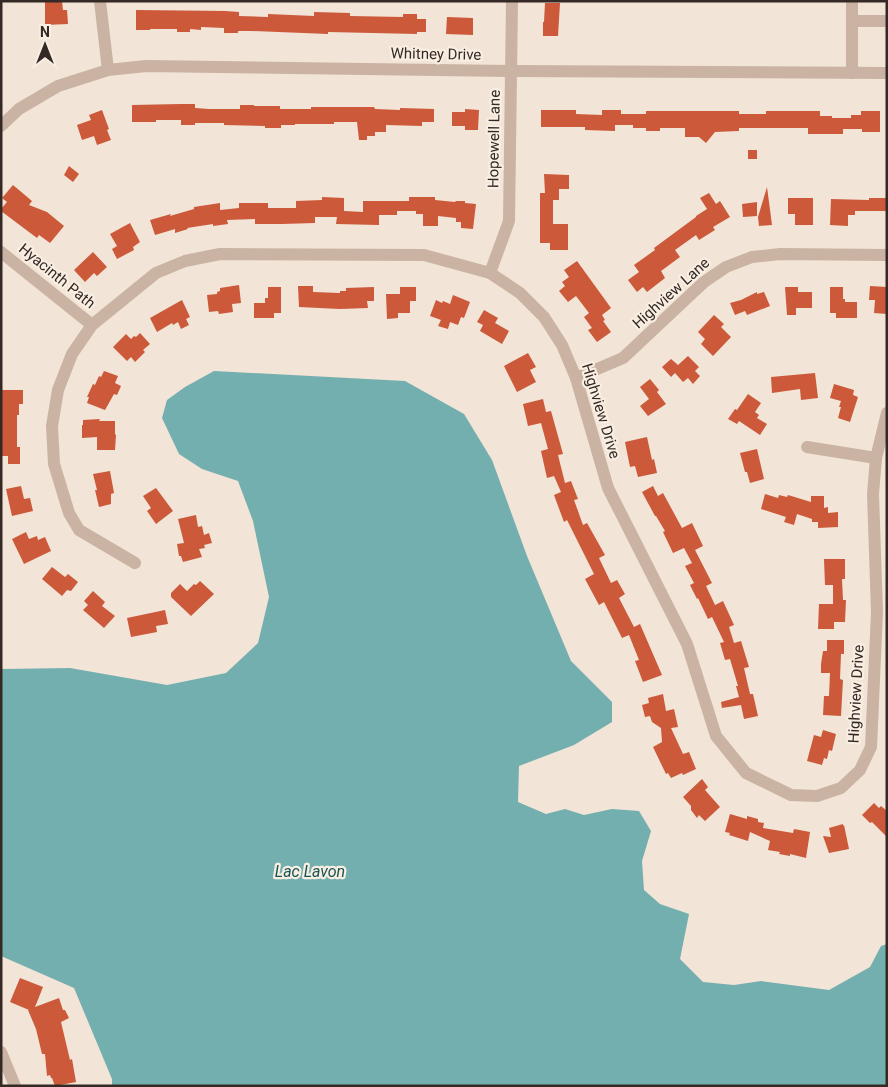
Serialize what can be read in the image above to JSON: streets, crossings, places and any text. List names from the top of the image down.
{
  "streets": {
    "street": [
      "Whitney Drive",
      "Hopewell Lane",
      "Hyacinth Path",
      "Highview Lane",
      "Highview Drive"
    ]
  },
  "crossings": [
    ["Whitney Drive", "Hopewell Lane"],
    ["Hopewell Lane", "Highview Drive"],
    ["Hyacinth Path", "Highview Drive"],
    ["Highview Lane", "Highview Drive"]
  ],
  "water": ["Lac Lavon"],
  "north": "top"
}
